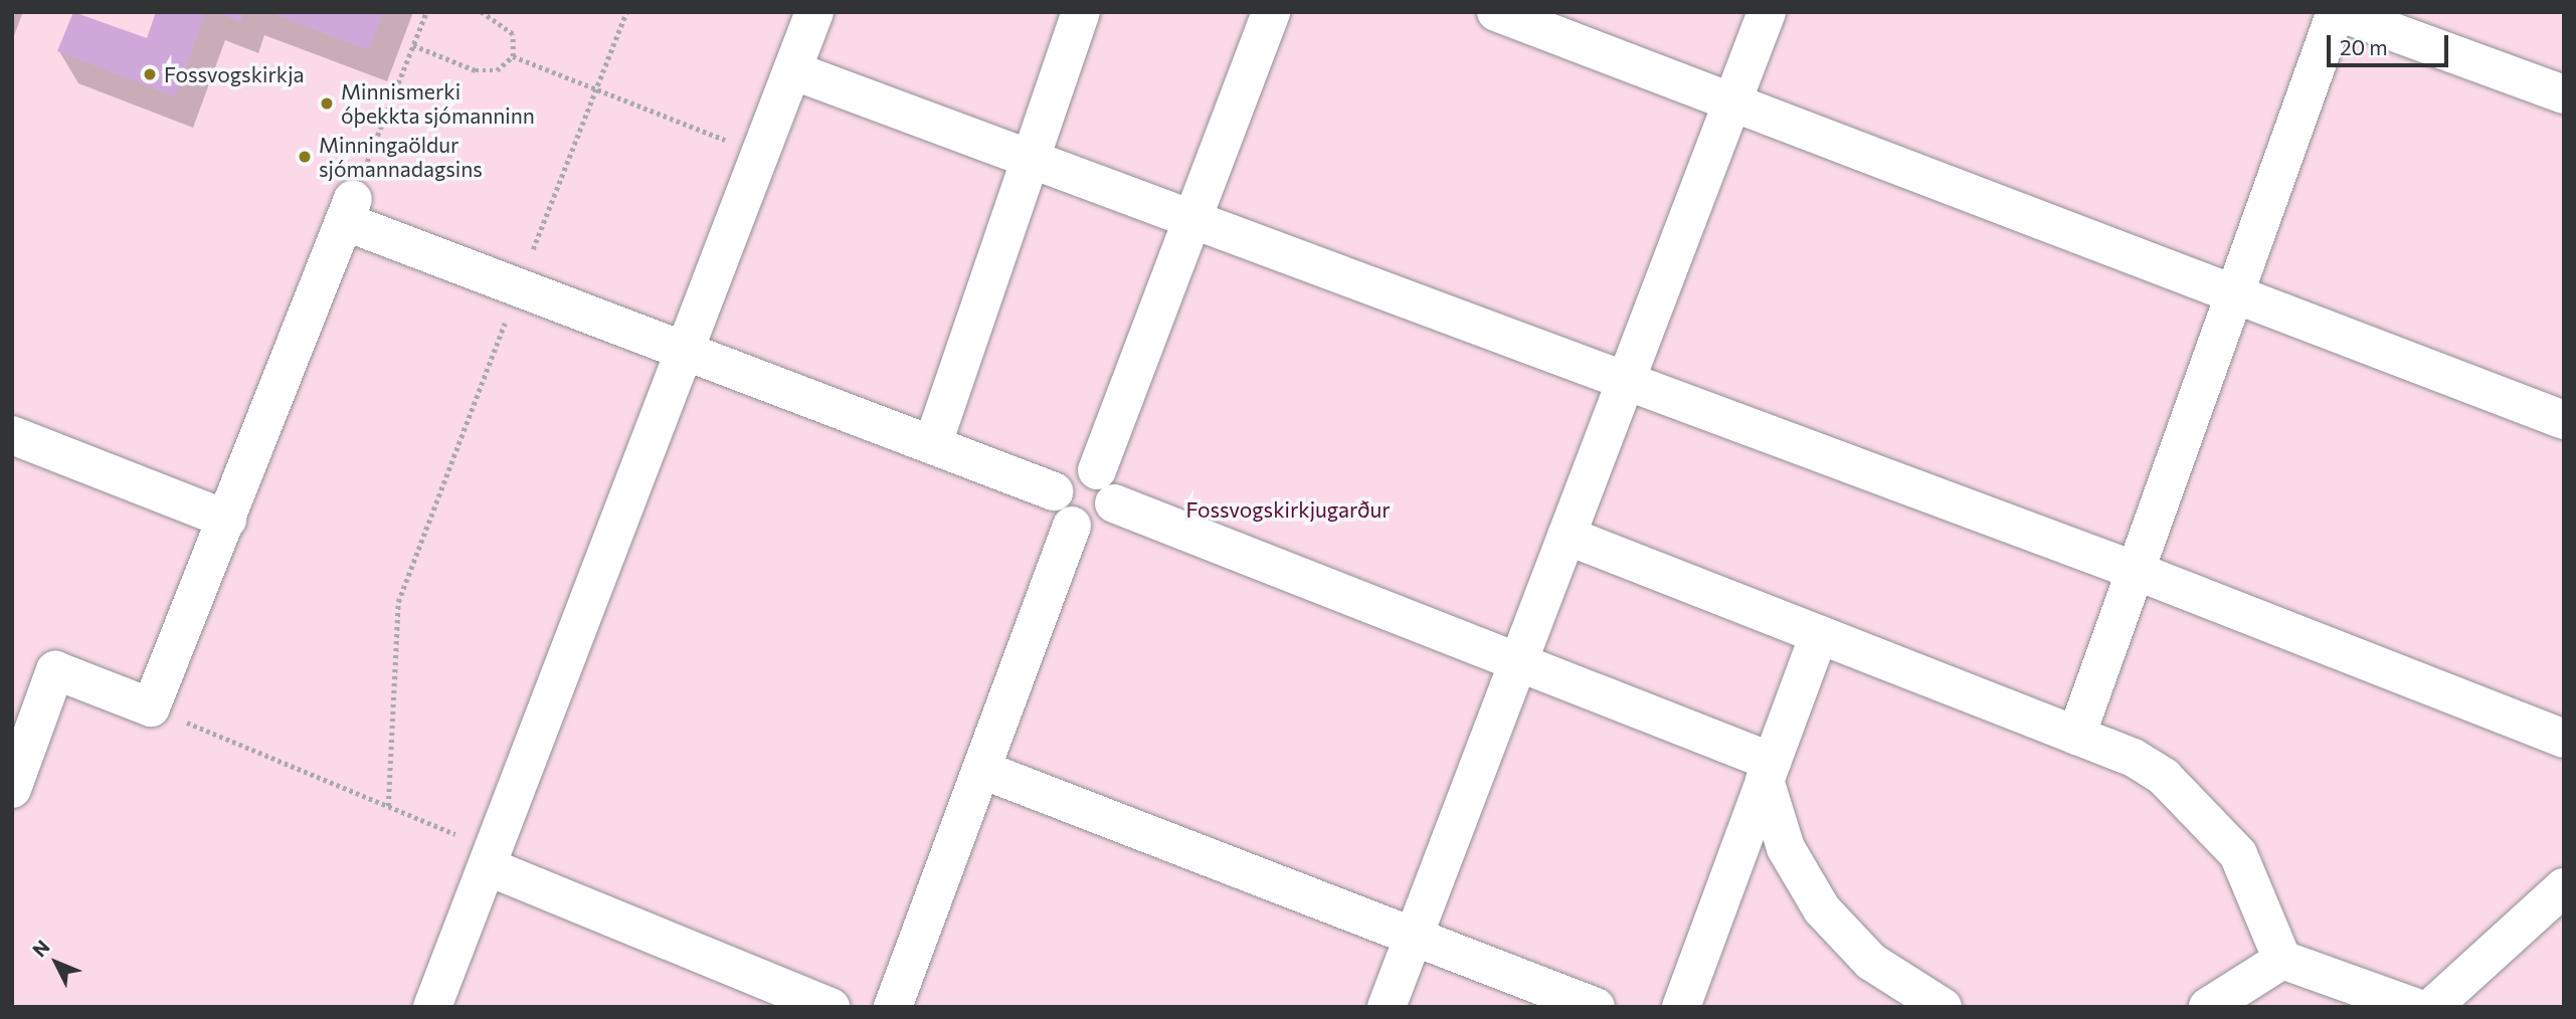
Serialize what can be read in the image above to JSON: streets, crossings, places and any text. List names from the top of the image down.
{
  "parks": ["Fossvogskirkjugarður"],
  "places": ["Fossvogskirkja", "Minnismerki óþekkta sjómanninn", "Minningaöldur sjómannadagsins"],
  "scale_bar": "20 m",
  "north": "top left"
}
